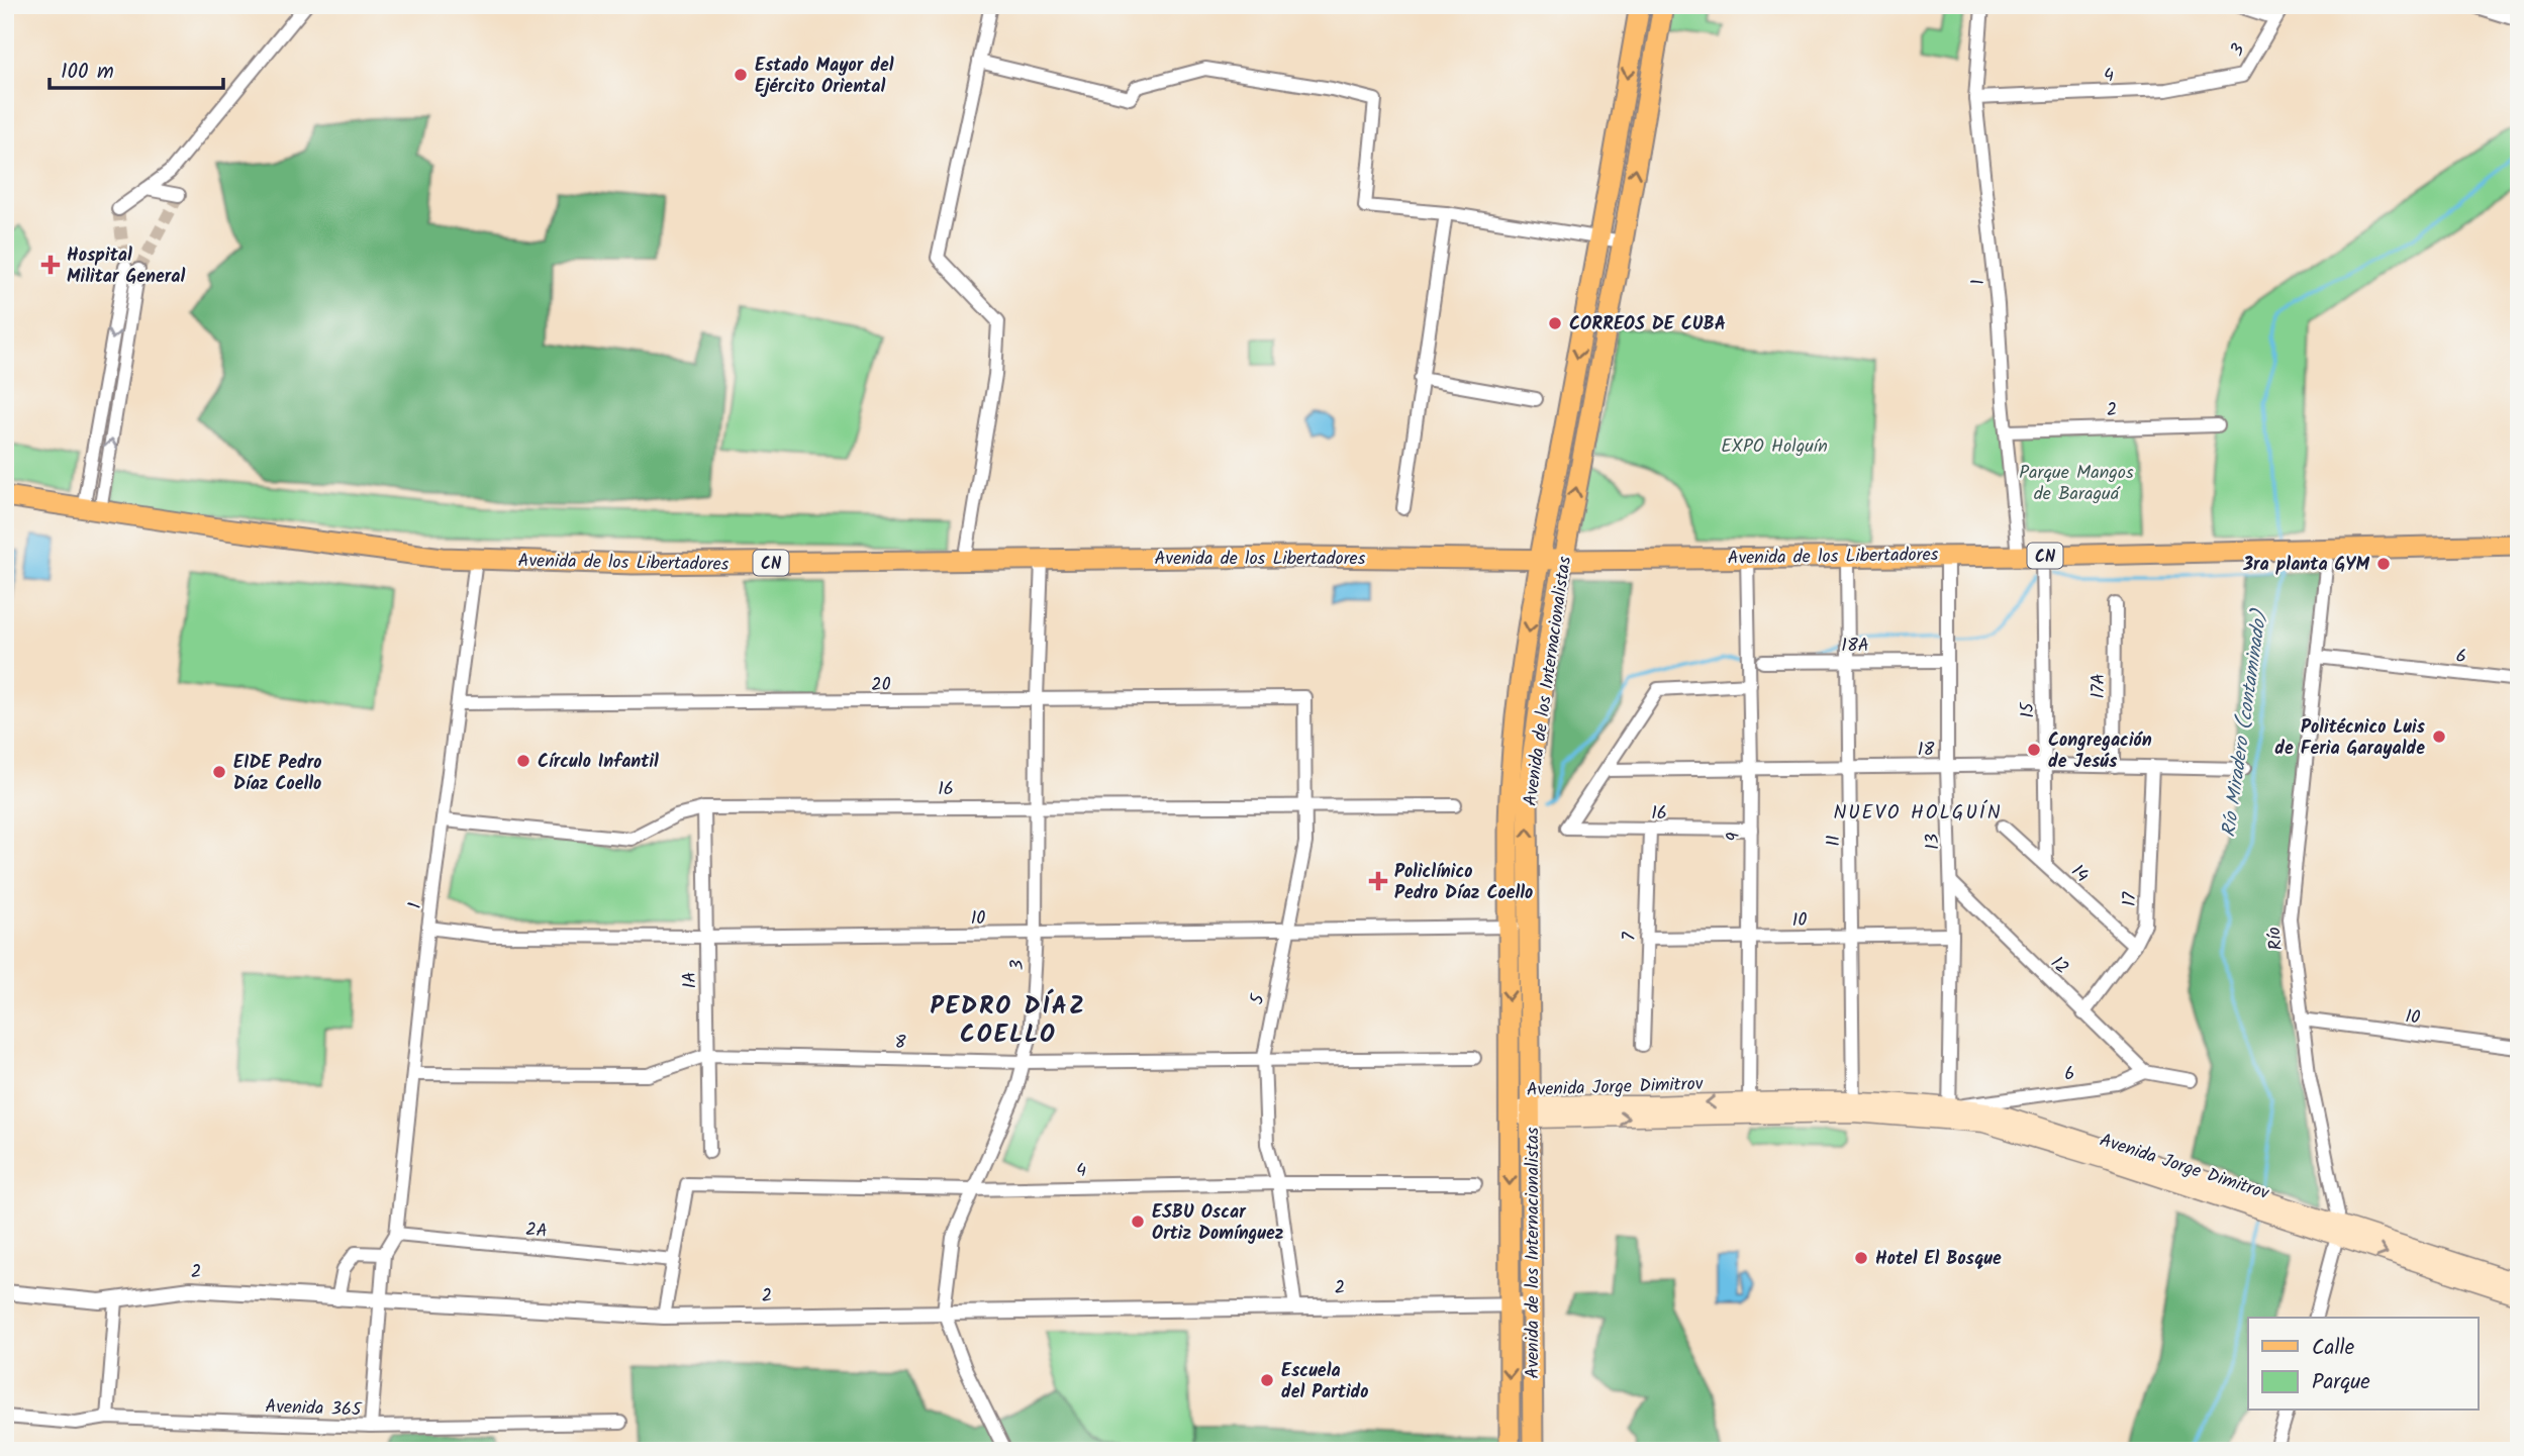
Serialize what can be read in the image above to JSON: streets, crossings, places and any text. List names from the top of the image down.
{
  "streets": {
    "main road": [
      "Avenida de los Libertadores",
      "CN",
      "Avenida de los Internacionalistas",
      "Avenida Jorge Dimitrov"
    ],
    "street": [
      "3",
      "4",
      "1",
      "2",
      "18A",
      "6",
      "20",
      "17A",
      "15",
      "18",
      "16",
      "9",
      "11",
      "13",
      "14",
      "17",
      "10",
      "7",
      "Río",
      "12",
      "1A",
      "5",
      "8",
      "2A",
      "Avenida 365"
    ]
  },
  "crossings": [
    ["3", "4"],
    ["3", "2"],
    ["3", "Avenida de los Libertadores"],
    ["3", "20"],
    ["3", "16"],
    ["3", "10"],
    ["3", "8"],
    ["4", "1"],
    ["4", "5"],
    ["4", "2A"],
    ["1", "2"],
    ["1", "Avenida de los Libertadores"],
    ["1", "20"],
    ["1", "16"],
    ["1", "10"],
    ["1", "8"],
    ["1", "2A"],
    ["1", "Avenida 365"],
    ["2", "Avenida de los Internacionalistas"],
    ["2", "5"],
    ["Avenida de los Libertadores", "Avenida de los Internacionalistas"],
    ["Avenida de los Libertadores", "15"],
    ["Avenida de los Libertadores", "9"],
    ["Avenida de los Libertadores", "Río"],
    ["18A", "11"],
    ["18A", "13"],
    ["6", "13"],
    ["6", "Río"],
    ["6", "12"],
    ["6", "Avenida Jorge Dimitrov"],
    ["Avenida de los Internacionalistas", "10"],
    ["Avenida de los Internacionalistas", "Avenida Jorge Dimitrov"],
    ["20", "5"],
    ["17A", "18"],
    ["15", "18"],
    ["15", "14"],
    ["18", "16"],
    ["18", "9"],
    ["18", "11"],
    ["18", "13"],
    ["18", "17"],
    ["16", "9"],
    ["16", "7"],
    ["16", "1A"],
    ["16", "5"],
    ["9", "10"],
    ["9", "Avenida Jorge Dimitrov"],
    ["11", "10"],
    ["11", "Avenida Jorge Dimitrov"],
    ["13", "10"],
    ["13", "12"],
    ["13", "Avenida Jorge Dimitrov"],
    ["14", "17"],
    ["17", "12"],
    ["10", "7"],
    ["10", "Río"],
    ["10", "1A"],
    ["10", "5"],
    ["Río", "Avenida Jorge Dimitrov"],
    ["1A", "8"],
    ["5", "8"]
  ],
  "districts": ["NUEVO HOLGUÍN", "PEDRO DÍAZ COELLO"],
  "water": ["Río Miradero (contaminado)"],
  "parks": ["EXPO Holguín", "Parque Mangos de Baraguá"],
  "places": {
    "other": [
      "Estado Mayor del Ejército Oriental",
      "CORREOS DE CUBA",
      "3ra planta GYM",
      "Politécnico Luis de Feria Garayalde",
      "Congregación de Jesús",
      "Círculo Infantil",
      "EIDE Pedro Díaz Coello",
      "ESBU Oscar Ortiz Domínguez",
      "Hotel El Bosque",
      "Escuela del Partido"
    ],
    "health": ["Hospital Militar General", "Policlínico Pedro Díaz Coello"]
  },
  "legend": ["Calle", "Parque"],
  "scale_bar": "100 m"
}
